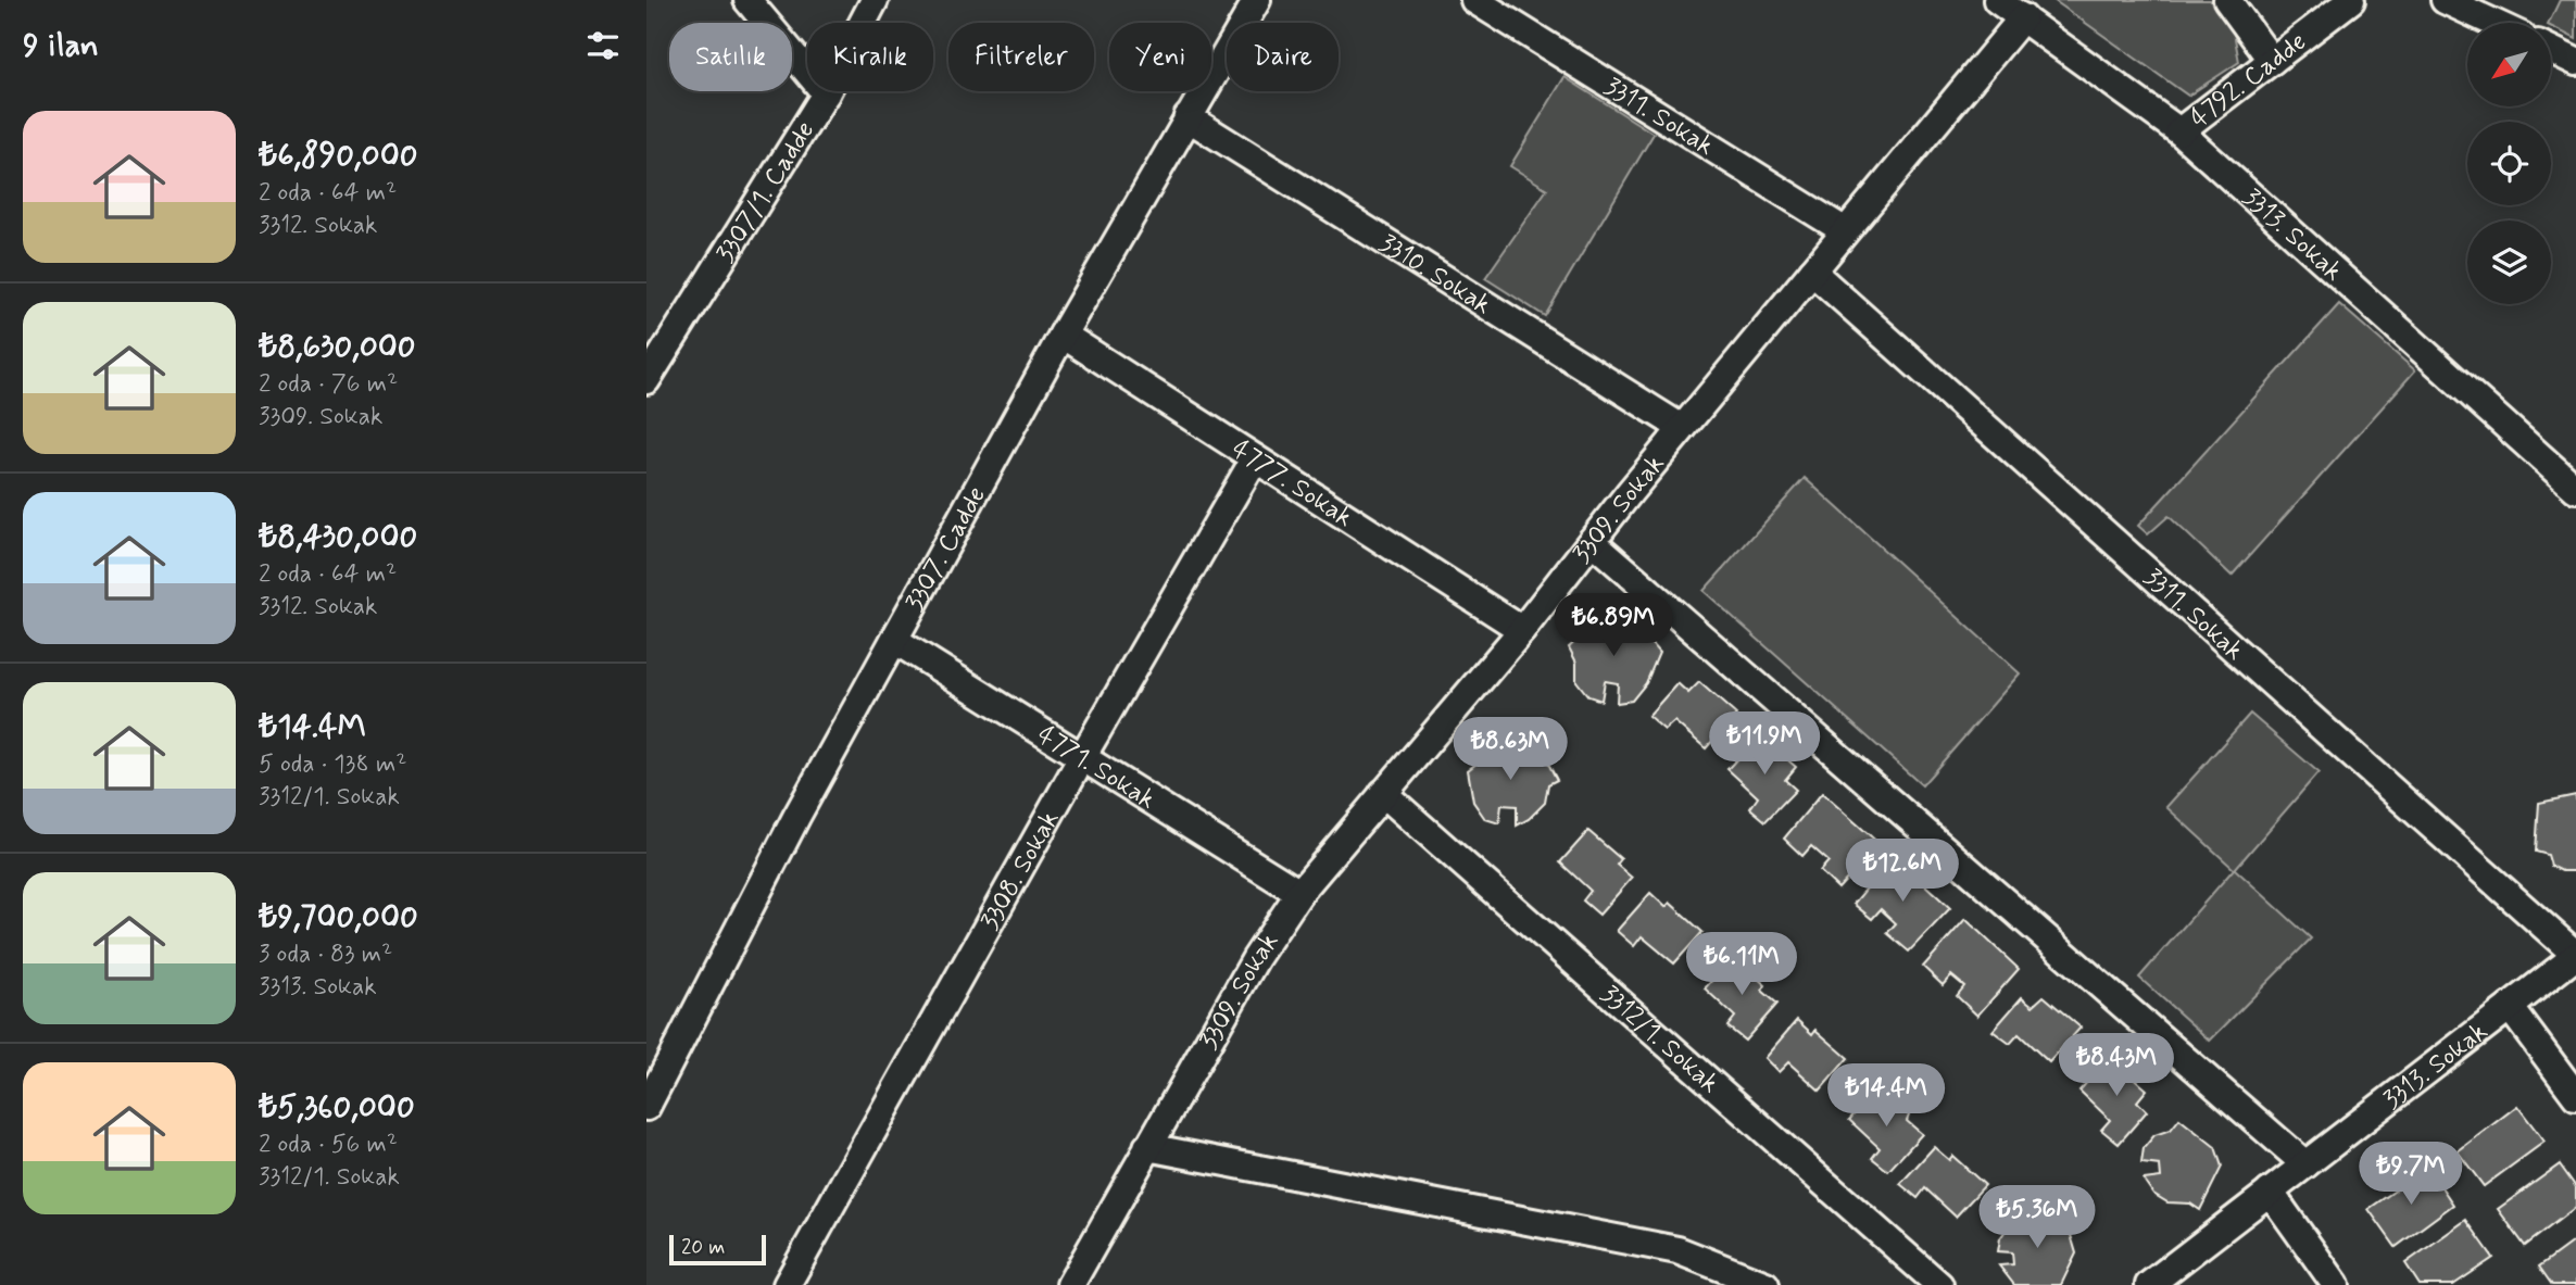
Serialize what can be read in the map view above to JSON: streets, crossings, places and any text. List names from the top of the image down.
{
  "streets": {
    "street": [
      "4792. Cadde",
      "3311. Sokak",
      "3307/1. Cadde",
      "3313. Sokak",
      "3310. Sokak",
      "4777. Sokak",
      "3309. Sokak",
      "3307. Cadde",
      "4771. Sokak",
      "3308. Sokak",
      "3312/1. Sokak"
    ]
  },
  "crossings": [
    ["4792. Cadde", "3313. Sokak"],
    ["3311. Sokak", "3313. Sokak"],
    ["3311. Sokak", "3309. Sokak"],
    ["3313. Sokak", "3309. Sokak"],
    ["3310. Sokak", "3309. Sokak"],
    ["3310. Sokak", "3307. Cadde"],
    ["4777. Sokak", "3309. Sokak"],
    ["4777. Sokak", "3307. Cadde"],
    ["4777. Sokak", "3308. Sokak"],
    ["3309. Sokak", "4771. Sokak"],
    ["3309. Sokak", "3312/1. Sokak"],
    ["3307. Cadde", "4771. Sokak"],
    ["4771. Sokak", "3308. Sokak"]
  ],
  "scale_bar": "20 m",
  "north": "bottom left",
  "page": {
    "heading": "9 ilan",
    "chip": [
      "Satılık",
      "Kiralık",
      "Filtreler",
      "Yeni",
      "Daire"
    ],
    "list": [
      {
        "name": "₺6,890,000",
        "note": "2 oda · 64 m² · 3312. Sokak"
      },
      {
        "name": "₺8,630,000",
        "note": "2 oda · 76 m² · 3309. Sokak"
      },
      {
        "name": "₺8,430,000",
        "note": "2 oda · 64 m² · 3312. Sokak"
      },
      {
        "name": "₺14.4M",
        "note": "5 oda · 138 m² · 3312/1. Sokak"
      },
      {
        "name": "₺9,700,000",
        "note": "3 oda · 83 m² · 3313. Sokak"
      },
      {
        "name": "₺5,360,000",
        "note": "2 oda · 56 m² · 3312/1. Sokak"
      }
    ],
    "price": [
      "₺6.89M",
      "₺11.9M",
      "₺8.63M",
      "₺12.6M",
      "₺6.11M",
      "₺8.43M",
      "₺14.4M",
      "₺9.7M",
      "₺5.36M"
    ],
    "scale": "20 m"
  }
}
